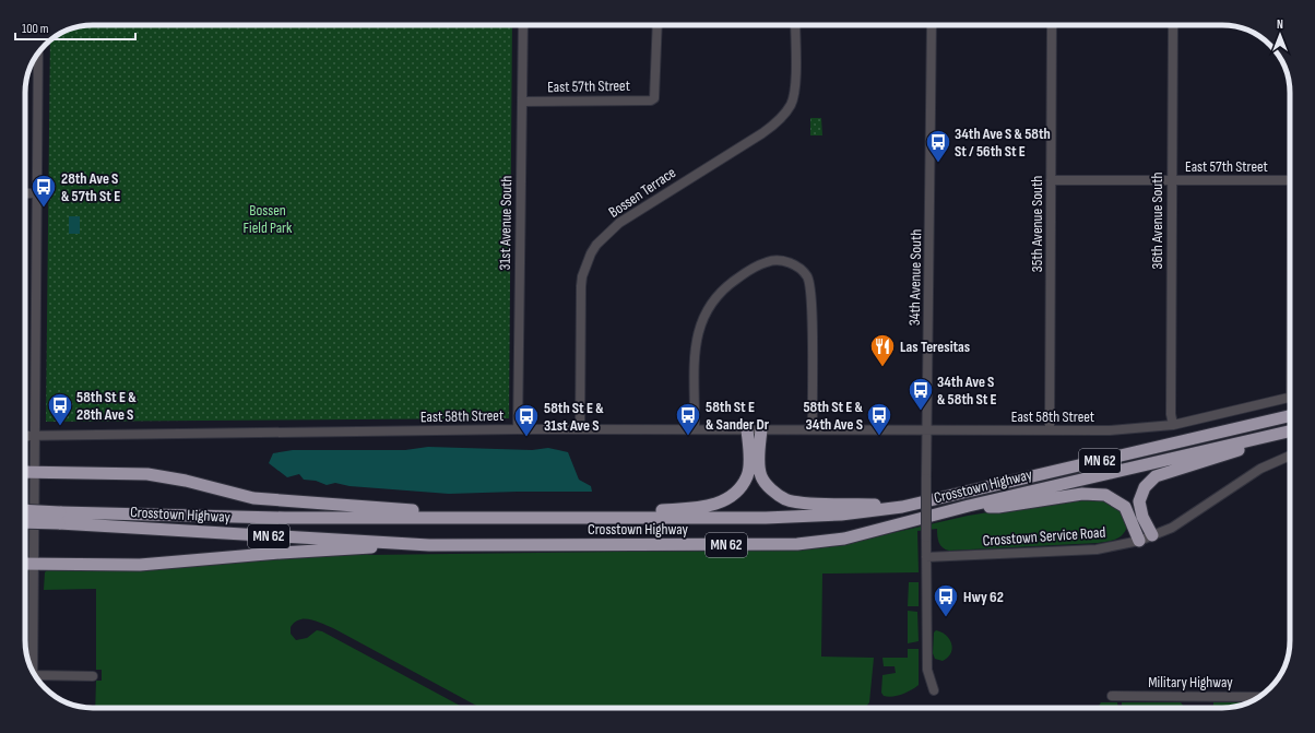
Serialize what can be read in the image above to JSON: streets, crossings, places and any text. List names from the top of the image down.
{
  "streets": {
    "highway": ["MN 62", "Crosstown Highway"],
    "street": [
      "East 57th Street",
      "Bossen Terrace",
      "36th Avenue South",
      "31st Avenue South",
      "35th Avenue South",
      "34th Avenue South",
      "East 58th Street",
      "Crosstown Service Road",
      "Military Highway"
    ]
  },
  "crossings": [
    ["East 57th Street", "36th Avenue South"],
    ["East 57th Street", "31st Avenue South"],
    ["East 57th Street", "35th Avenue South"],
    ["Bossen Terrace", "East 58th Street"],
    ["36th Avenue South", "East 58th Street"],
    ["31st Avenue South", "East 58th Street"],
    ["35th Avenue South", "East 58th Street"],
    ["34th Avenue South", "East 58th Street"],
    ["34th Avenue South", "Crosstown Service Road"]
  ],
  "parks": ["Bossen Field Park"],
  "places": {
    "bus stop": [
      "34th Ave S & 58th St / 56th St E",
      "28th Ave S & 57th St E",
      "34th Ave S & 58th St E",
      "58th St E & 28th Ave S",
      "58th St E & Sander Dr",
      "58th St E & 34th Ave S",
      "58th St E & 31st Ave S",
      "Hwy 62"
    ],
    "restaurant": ["Las Teresitas"]
  },
  "scale_bar": "100 m",
  "north": "top"
}
